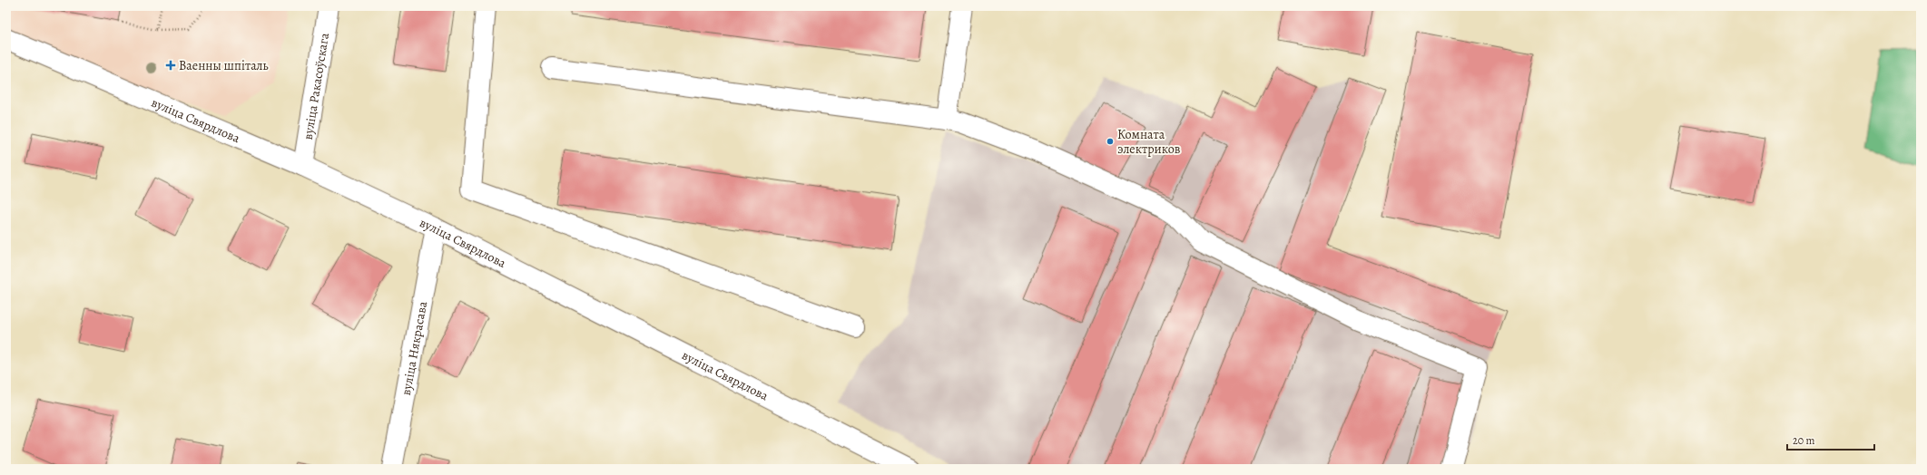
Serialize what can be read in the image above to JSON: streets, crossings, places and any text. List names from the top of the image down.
{
  "streets": {
    "street": ["вуліца Ракасоўскага", "вуліца Свярдлова", "вуліца Някрасава"]
  },
  "crossings": [
    ["вуліца Ракасоўскага", "вуліца Свярдлова"],
    ["вуліца Свярдлова", "вуліца Някрасава"]
  ],
  "places": {
    "health": ["Ваенны шпіталь"],
    "other": ["Комната электриков"]
  },
  "scale_bar": "20 m"
}
